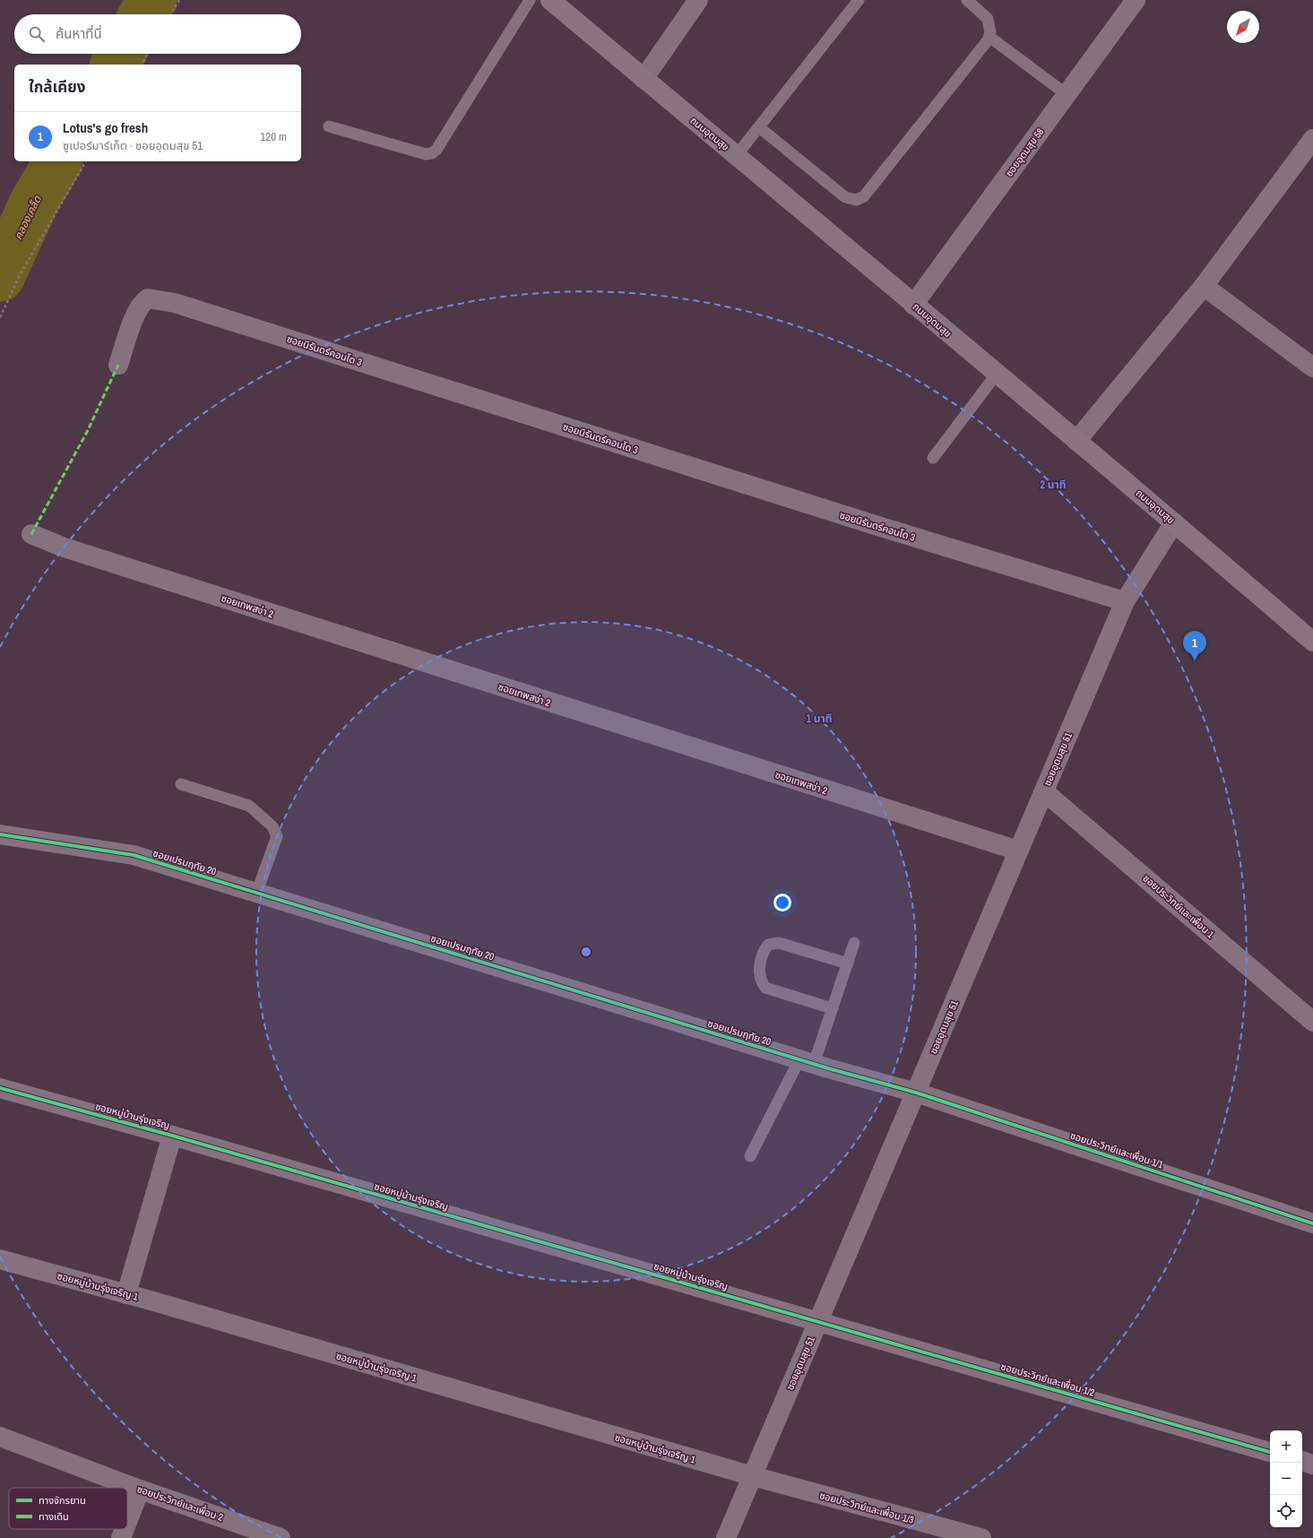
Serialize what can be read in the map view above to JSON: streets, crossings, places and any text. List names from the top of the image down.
{
  "streets": {
    "main road": ["ถนนอุดมสุข"],
    "street": [
      "ซอยอุดมสุข 58",
      "ซอยนิรันดร์คอนโด 3",
      "ซอยเทพสง่า 2",
      "ซอยอุดมสุข 51",
      "ซอยเปรมฤทัย 20",
      "ซอยประวิทย์และเพื่อน 1",
      "ซอยหมู่บ้านรุ่งเจริญ",
      "ซอยประวิทย์และเพื่อน 1/1",
      "ซอยหมู่บ้านรุ่งเจริญ 1",
      "ซอยประวิทย์และเพื่อน 1/2",
      "ซอยประวิทย์และเพื่อน 2",
      "ซอยประวิทย์และเพื่อน 1/3"
    ]
  },
  "crossings": [
    ["ถนนอุดมสุข", "ซอยอุดมสุข 58"],
    ["ถนนอุดมสุข", "ซอยอุดมสุข 51"],
    ["ซอยนิรันดร์คอนโด 3", "ซอยอุดมสุข 51"],
    ["ซอยเทพสง่า 2", "ซอยอุดมสุข 51"],
    ["ซอยอุดมสุข 51", "ซอยเปรมฤทัย 20"],
    ["ซอยอุดมสุข 51", "ซอยประวิทย์และเพื่อน 1"],
    ["ซอยอุดมสุข 51", "ซอยหมู่บ้านรุ่งเจริญ"],
    ["ซอยอุดมสุข 51", "ซอยประวิทย์และเพื่อน 1/1"],
    ["ซอยอุดมสุข 51", "ซอยหมู่บ้านรุ่งเจริญ 1"],
    ["ซอยอุดมสุข 51", "ซอยประวิทย์และเพื่อน 1/2"],
    ["ซอยอุดมสุข 51", "ซอยประวิทย์และเพื่อน 1/3"],
    ["ซอยเปรมฤทัย 20", "ซอยประวิทย์และเพื่อน 1/1"],
    ["ซอยหมู่บ้านรุ่งเจริญ", "ซอยประวิทย์และเพื่อน 1/2"],
    ["ซอยหมู่บ้านรุ่งเจริญ 1", "ซอยประวิทย์และเพื่อน 1/3"]
  ],
  "water": ["คลองเคล็ด"],
  "legend": ["ทางจักรยาน", "ทางเดิน"],
  "north": "bottom left",
  "page": {
    "search": "ค้นหาที่นี่",
    "heading": "ใกล้เคียง",
    "list": [
      {
        "mark": "1",
        "name": "Lotus's go fresh",
        "note": "ซูเปอร์มาร์เก็ต · ซอยอุดมสุข 51",
        "value": "120 m"
      }
    ],
    "pins": "1",
    "map_buttons": ["+", "−"]
  },
  "rings": ["2 นาที", "1 นาที"]
}
